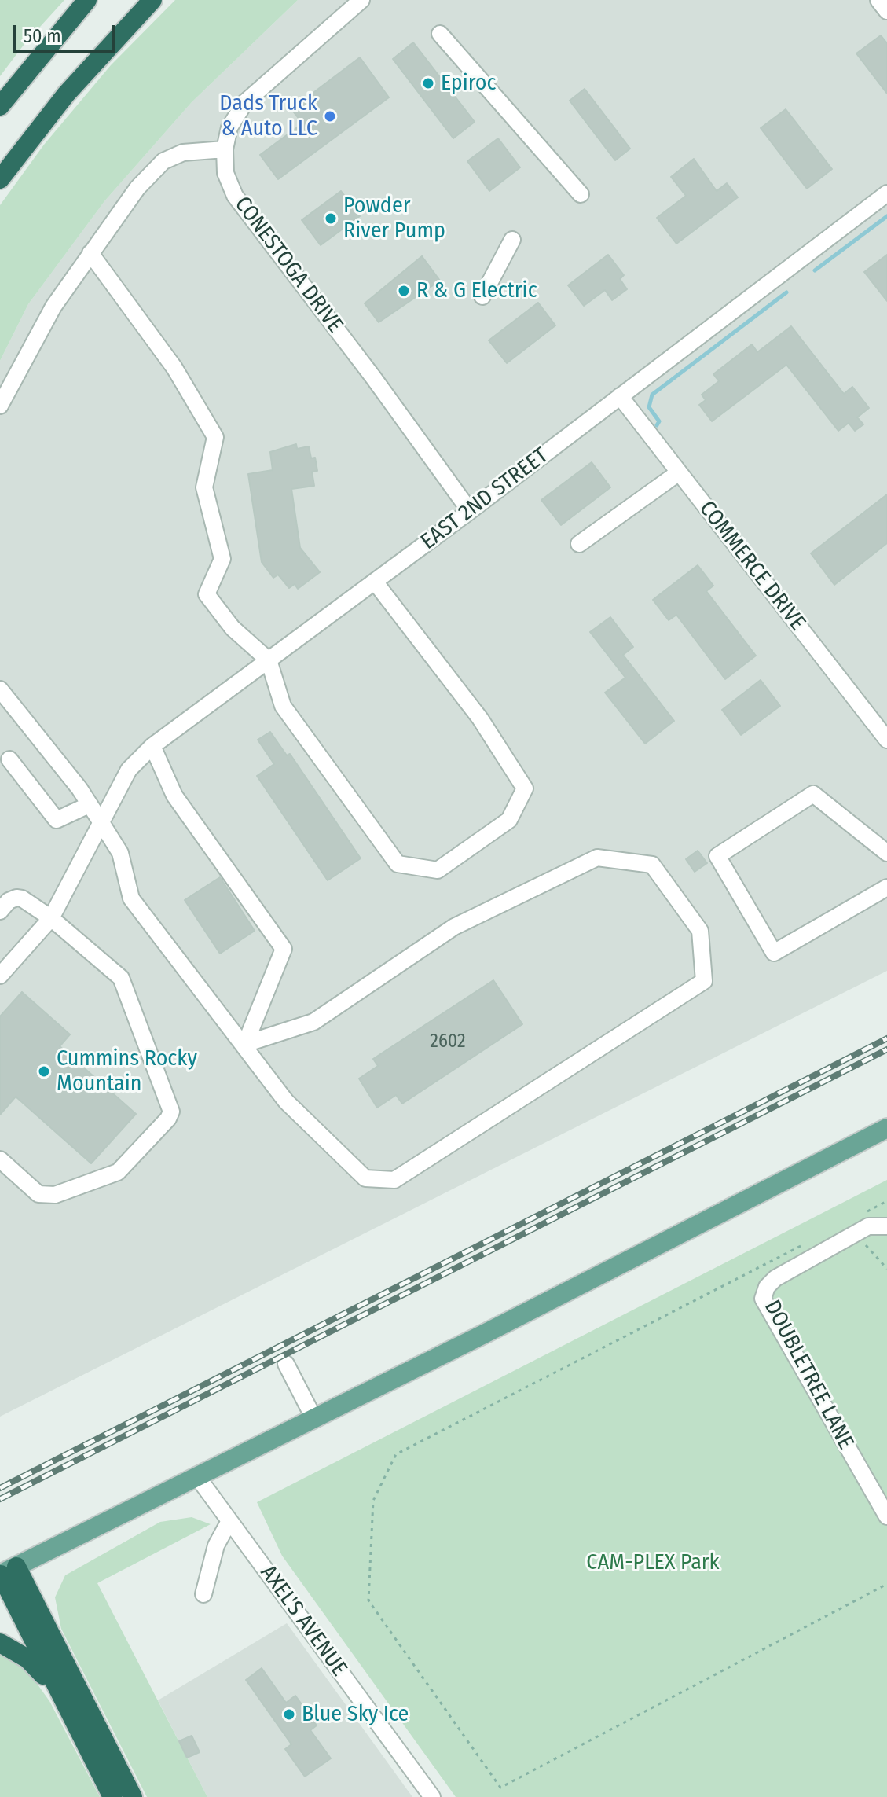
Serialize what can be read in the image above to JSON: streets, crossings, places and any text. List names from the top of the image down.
{
  "streets": {
    "street": [
      "CONESTOGA DRIVE",
      "EAST 2ND STREET",
      "COMMERCE DRIVE",
      "DOUBLETREE LANE",
      "AXEL'S AVENUE"
    ]
  },
  "crossings": [
    ["CONESTOGA DRIVE", "EAST 2ND STREET"],
    ["EAST 2ND STREET", "COMMERCE DRIVE"]
  ],
  "parks": ["CAM-PLEX Park"],
  "places": [
    "Epiroc",
    "Dads Truck & Auto LLC",
    "Powder River Pump",
    "R & G Electric",
    "Cummins Rocky Mountain",
    "Blue Sky Ice"
  ],
  "house_numbers": ["2602"],
  "scale_bar": "50 m"
}
